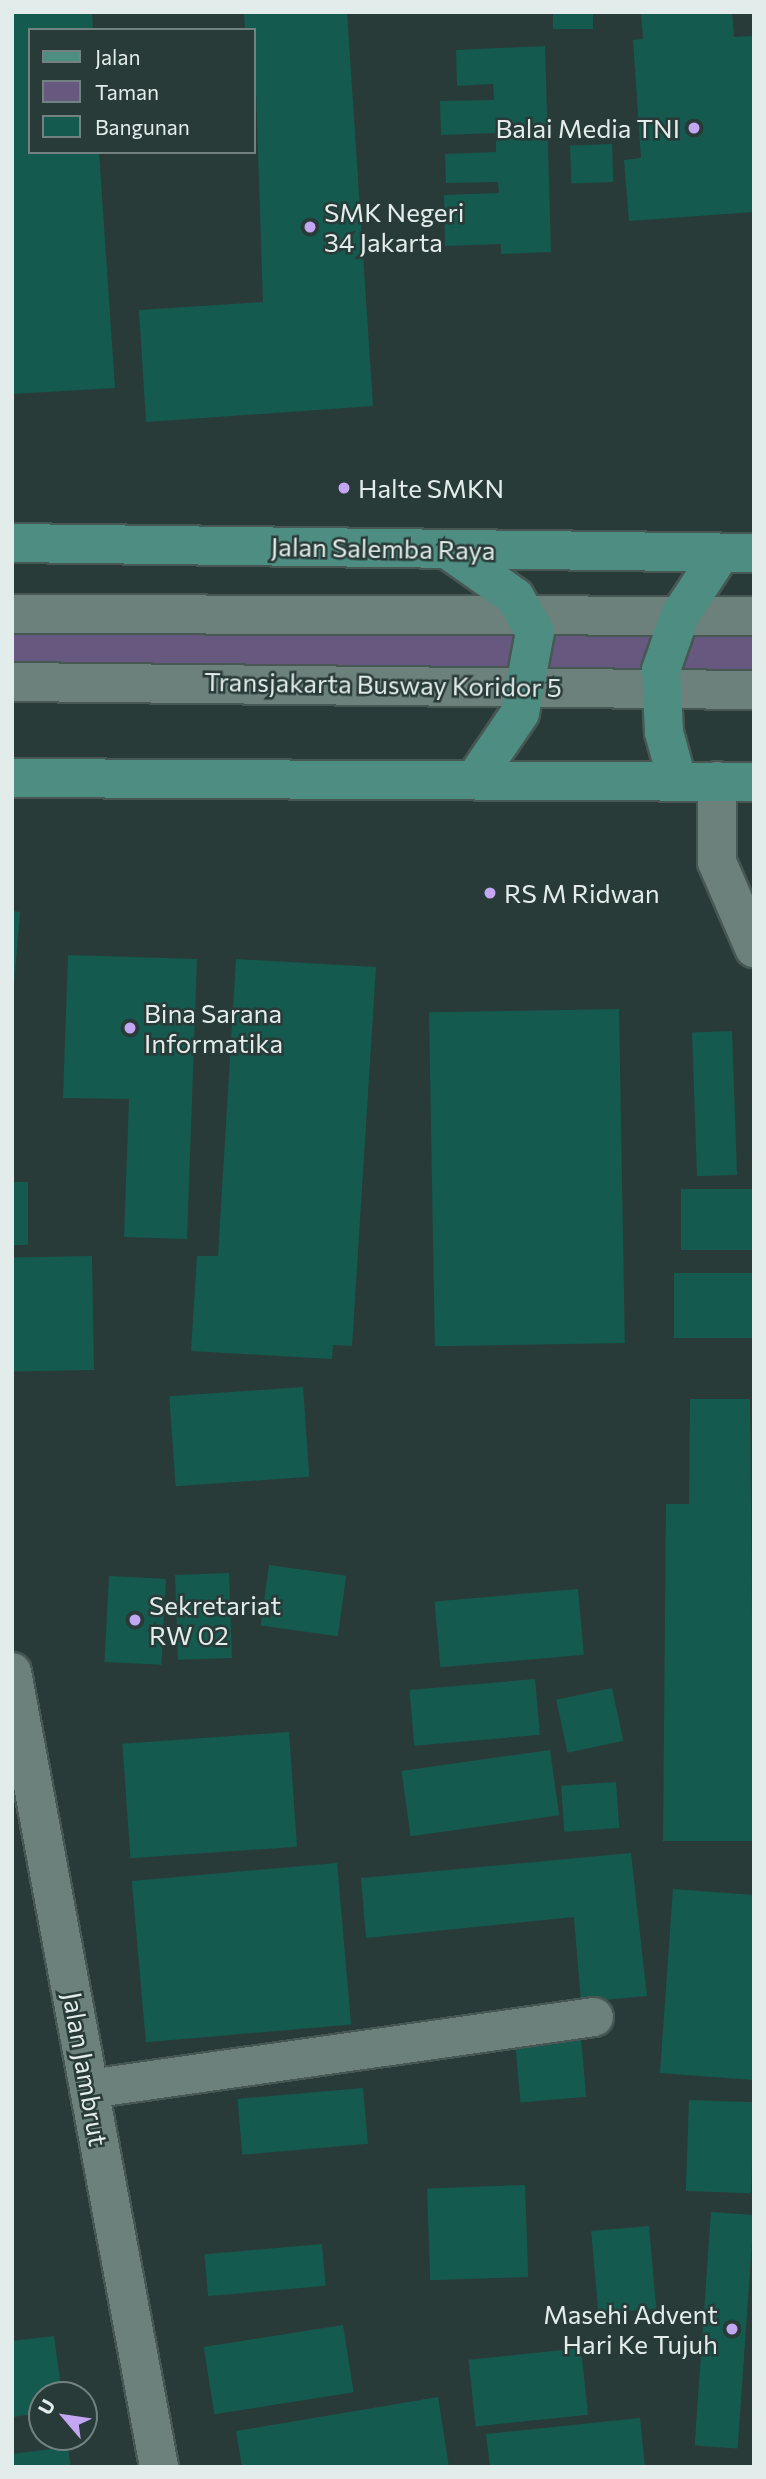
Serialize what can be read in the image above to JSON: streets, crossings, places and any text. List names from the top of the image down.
{
  "streets": {
    "main road": ["Jalan Salemba Raya"],
    "street": ["Transjakarta Busway Koridor 5", "Jalan Jambrut"]
  },
  "places": [
    "Balai Media TNI",
    "SMK Negeri 34 Jakarta",
    "Halte SMKN",
    "RS M Ridwan",
    "Bina Sarana Informatika",
    "Sekretariat RW 02",
    "Masehi Advent Hari Ke Tujuh"
  ],
  "legend": ["Jalan", "Taman", "Bangunan"],
  "north": "top left"
}
